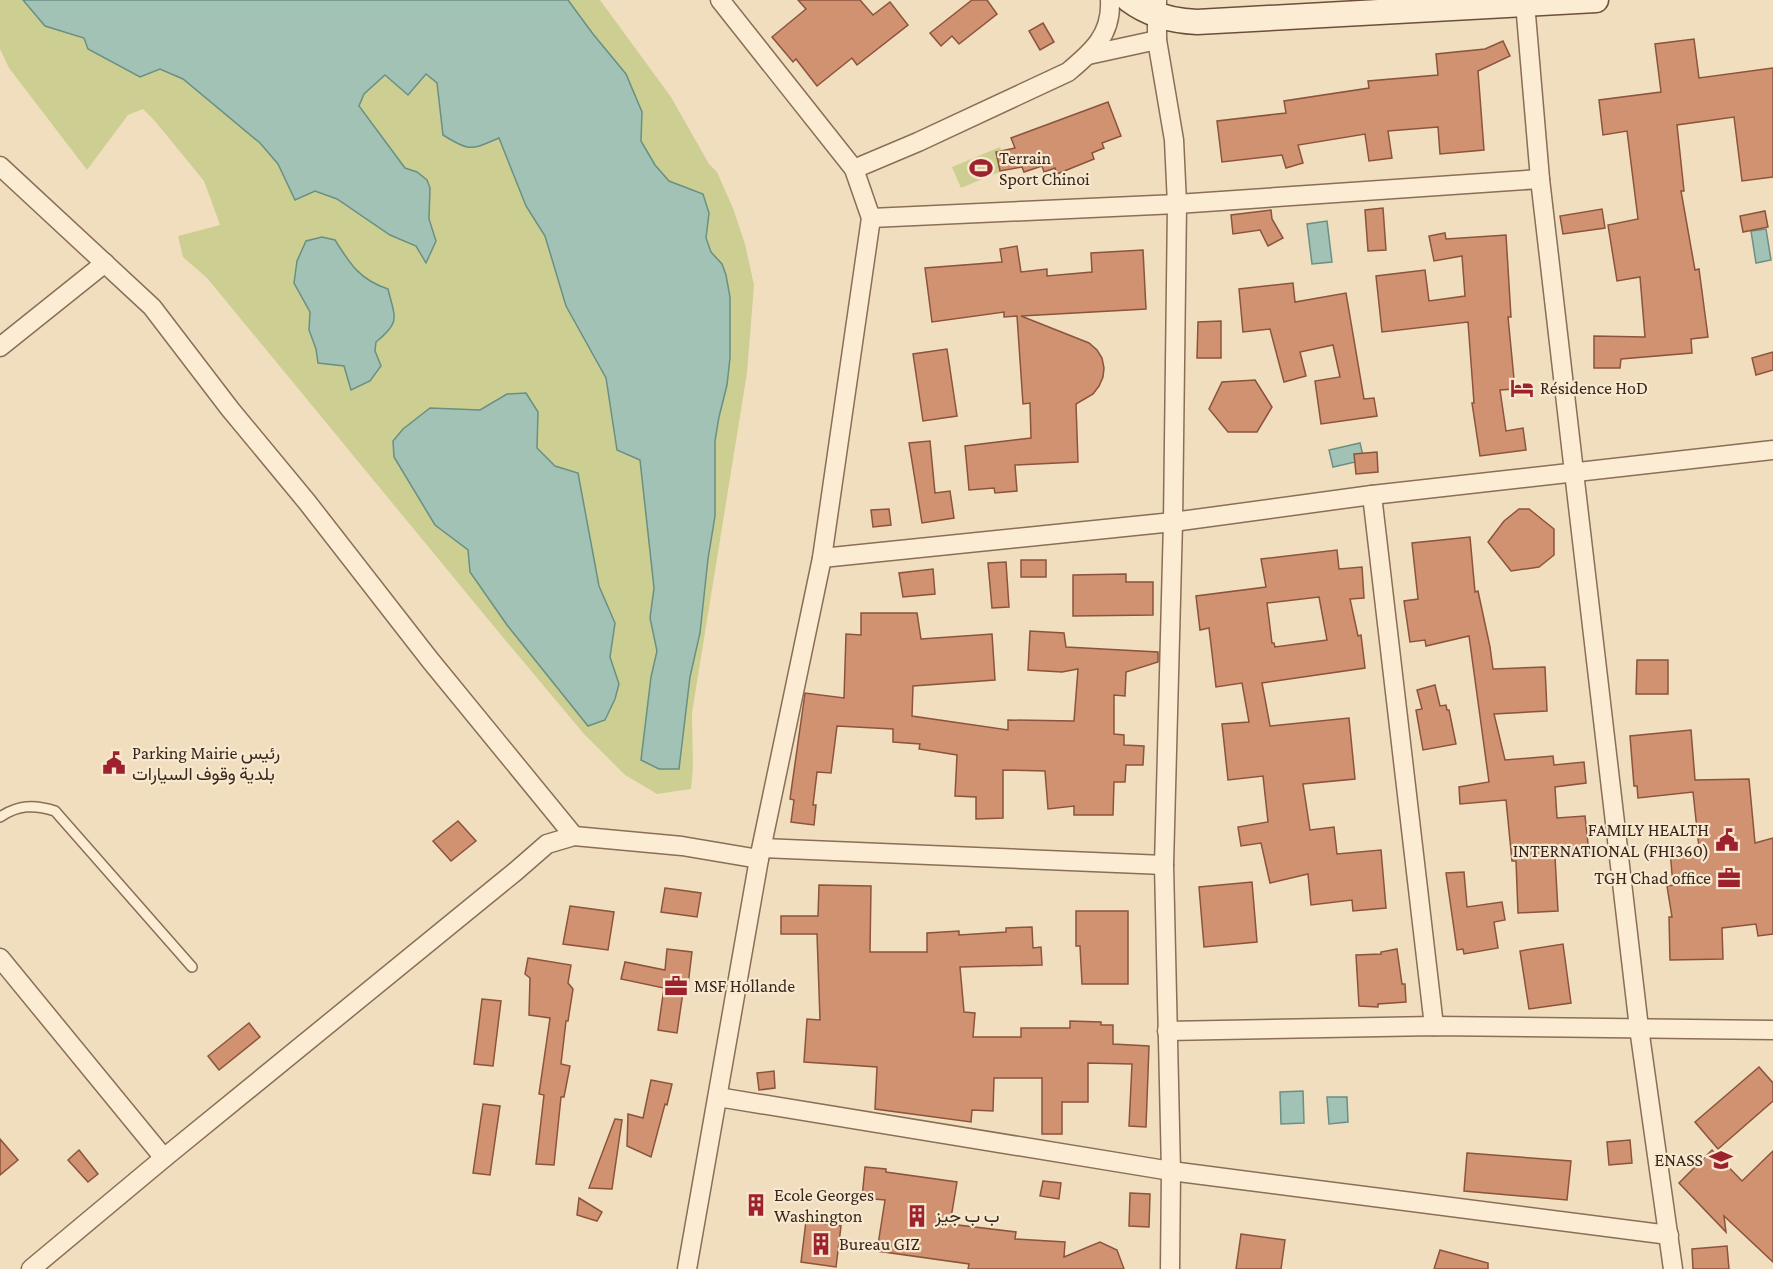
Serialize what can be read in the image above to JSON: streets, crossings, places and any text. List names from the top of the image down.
{
  "places": {
    "sports": ["Terrain Sport Chinoi"],
    "hotel": ["Résidence HoD"],
    "public building": ["Parking Mairie رئيس بلدية وقوف السيارات", "FAMILY HEALTH INTERNATIONAL (FHI360)"],
    "office": ["TGH Chad office", "MSF Hollande"],
    "school or university": ["ENASS"],
    "building": ["Ecole Georges Washington", "ب ب جيز", "Bureau GIZ"]
  }
}
